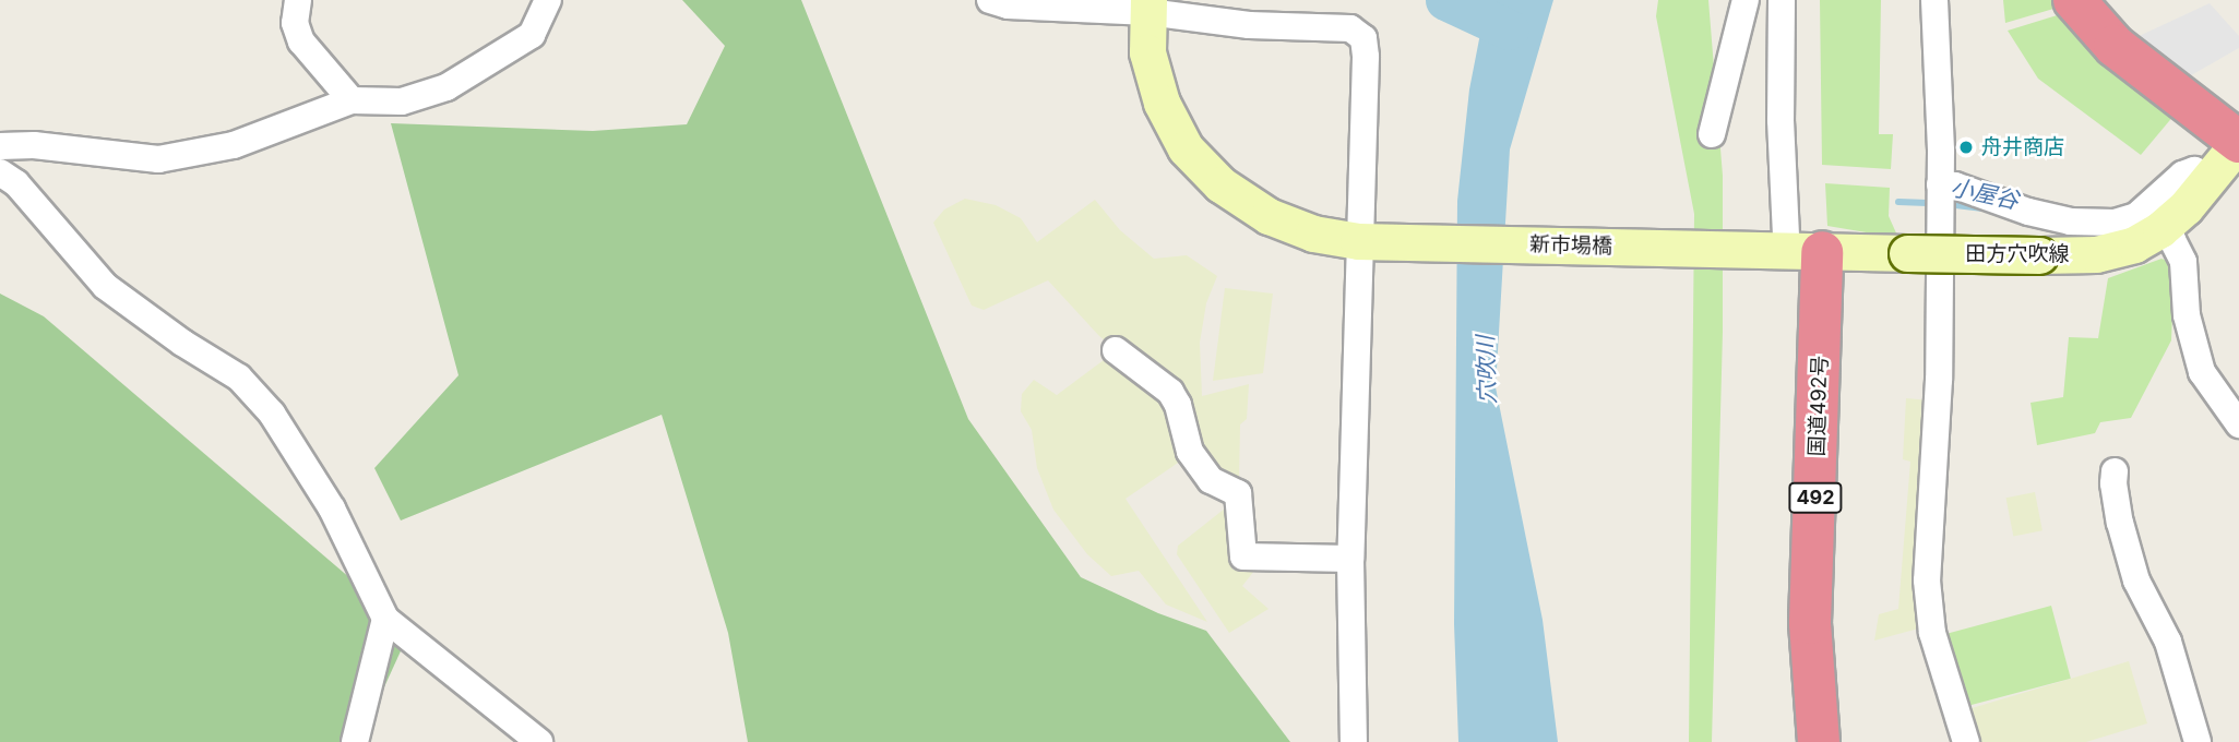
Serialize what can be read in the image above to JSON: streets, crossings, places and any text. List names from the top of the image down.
{
  "streets": {
    "highway": ["国道492号", "492"],
    "main road": ["新市場橋", "田方穴吹線"]
  },
  "crossings": [
    ["新市場橋", "田方穴吹線"],
    ["田方穴吹線", "国道492号"]
  ],
  "water": ["小屋谷", "穴吹川"],
  "places": ["舟井商店"]
}
